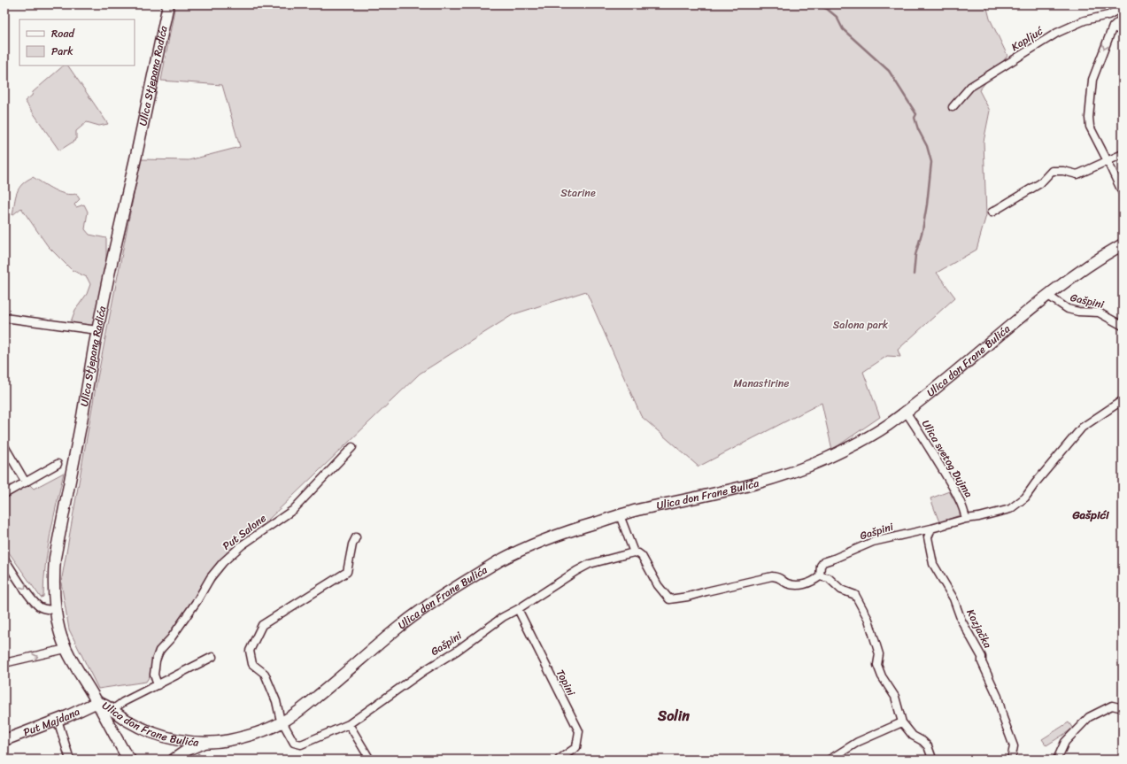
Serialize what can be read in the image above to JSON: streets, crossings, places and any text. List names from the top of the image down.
{
  "streets": {
    "street": [
      "Kapljuć",
      "Ulica Stjepana Radića",
      "Gašpini",
      "Ulica don Frane Bulića",
      "Ulica svetog Dujma",
      "Put Salone",
      "Kozjačka",
      "Topini",
      "Put Majdana"
    ]
  },
  "crossings": [
    ["Ulica Stjepana Radića", "Ulica don Frane Bulića"],
    ["Ulica Stjepana Radića", "Put Majdana"],
    ["Gašpini", "Ulica don Frane Bulića"],
    ["Gašpini", "Ulica svetog Dujma"],
    ["Gašpini", "Kozjačka"],
    ["Gašpini", "Topini"],
    ["Ulica don Frane Bulića", "Ulica svetog Dujma"],
    ["Ulica don Frane Bulića", "Put Majdana"]
  ],
  "districts": ["Gašpići", "Solin"],
  "parks": ["Starine", "Salona park", "Manastirine"],
  "legend": ["Road", "Park"]
}
